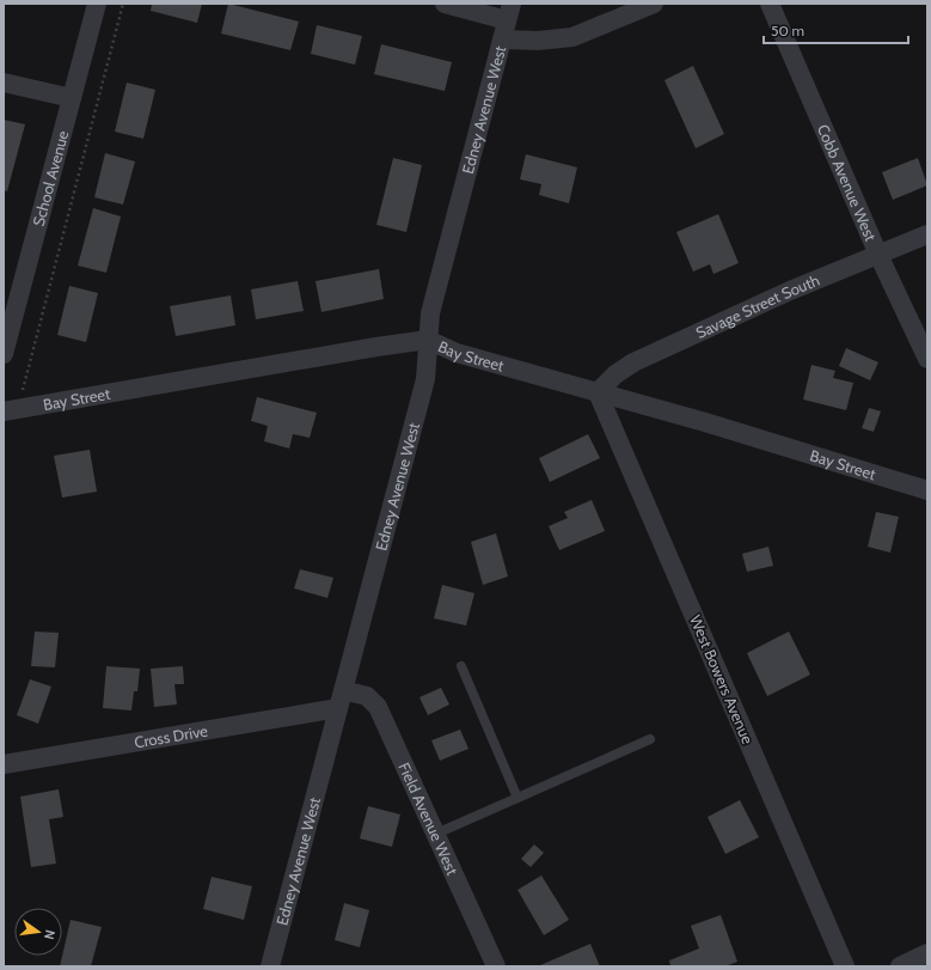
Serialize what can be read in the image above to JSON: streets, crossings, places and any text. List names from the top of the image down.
{
  "streets": {
    "street": [
      "Edney Avenue West",
      "School Avenue",
      "Cobb Avenue West",
      "Savage Street South",
      "Bay Street",
      "West Bowers Avenue",
      "Cross Drive",
      "Field Avenue West"
    ]
  },
  "crossings": [
    ["Edney Avenue West", "Bay Street"],
    ["Edney Avenue West", "Cross Drive"],
    ["Edney Avenue West", "Field Avenue West"],
    ["Cobb Avenue West", "Savage Street South"],
    ["Savage Street South", "Bay Street"],
    ["Savage Street South", "West Bowers Avenue"],
    ["Bay Street", "West Bowers Avenue"],
    ["Cross Drive", "Field Avenue West"]
  ],
  "scale_bar": "50 m",
  "north": "right"
}
